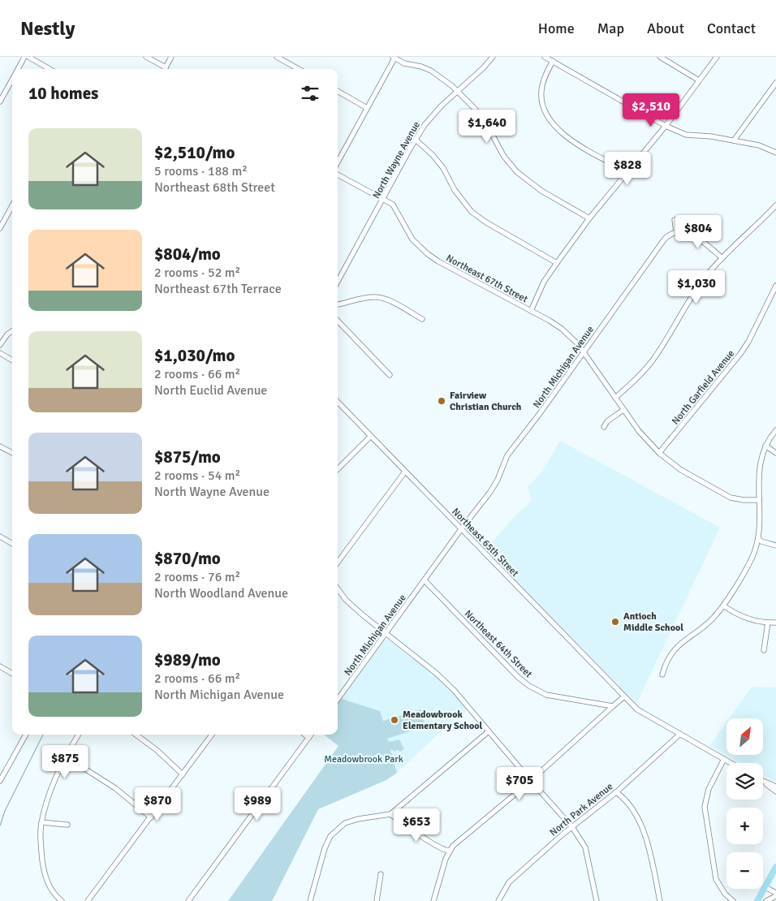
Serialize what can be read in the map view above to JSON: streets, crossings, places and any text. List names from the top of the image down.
{
  "streets": {
    "street": [
      "North Wayne Avenue",
      "Northeast 67th Street",
      "North Michigan Avenue",
      "North Garfield Avenue",
      "Northeast 65th Street",
      "Northeast 64th Street",
      "North Park Avenue"
    ]
  },
  "crossings": [
    ["North Wayne Avenue", "Northeast 67th Street"],
    ["Northeast 67th Street", "North Michigan Avenue"],
    ["Northeast 67th Street", "North Garfield Avenue"],
    ["North Michigan Avenue", "Northeast 65th Street"],
    ["North Michigan Avenue", "Northeast 64th Street"]
  ],
  "parks": ["Meadowbrook Park"],
  "places": ["Fairview Christian Church", "Antioch Middle School", "Meadowbrook Elementary School"],
  "north": "top right",
  "page": {
    "header": "Nestly",
    "nav": [
      "Home",
      "Map",
      "About",
      "Contact"
    ],
    "heading": "10 homes",
    "price": [
      "$2,510",
      "$1,640",
      "$828",
      "$804",
      "$1,030",
      "$875",
      "$705",
      "$870",
      "$989",
      "$653"
    ],
    "list": [
      {
        "name": "$2,510/mo",
        "note": "5 rooms · 188 m² · Northeast 68th Street"
      },
      {
        "name": "$804/mo",
        "note": "2 rooms · 52 m² · Northeast 67th Terrace"
      },
      {
        "name": "$1,030/mo",
        "note": "2 rooms · 66 m² · North Euclid Avenue"
      },
      {
        "name": "$875/mo",
        "note": "2 rooms · 54 m² · North Wayne Avenue"
      },
      {
        "name": "$870/mo",
        "note": "2 rooms · 76 m² · North Woodland Avenue"
      },
      {
        "name": "$989/mo",
        "note": "2 rooms · 66 m² · North Michigan Avenue"
      }
    ],
    "map_buttons": ["+", "−"]
  }
}
